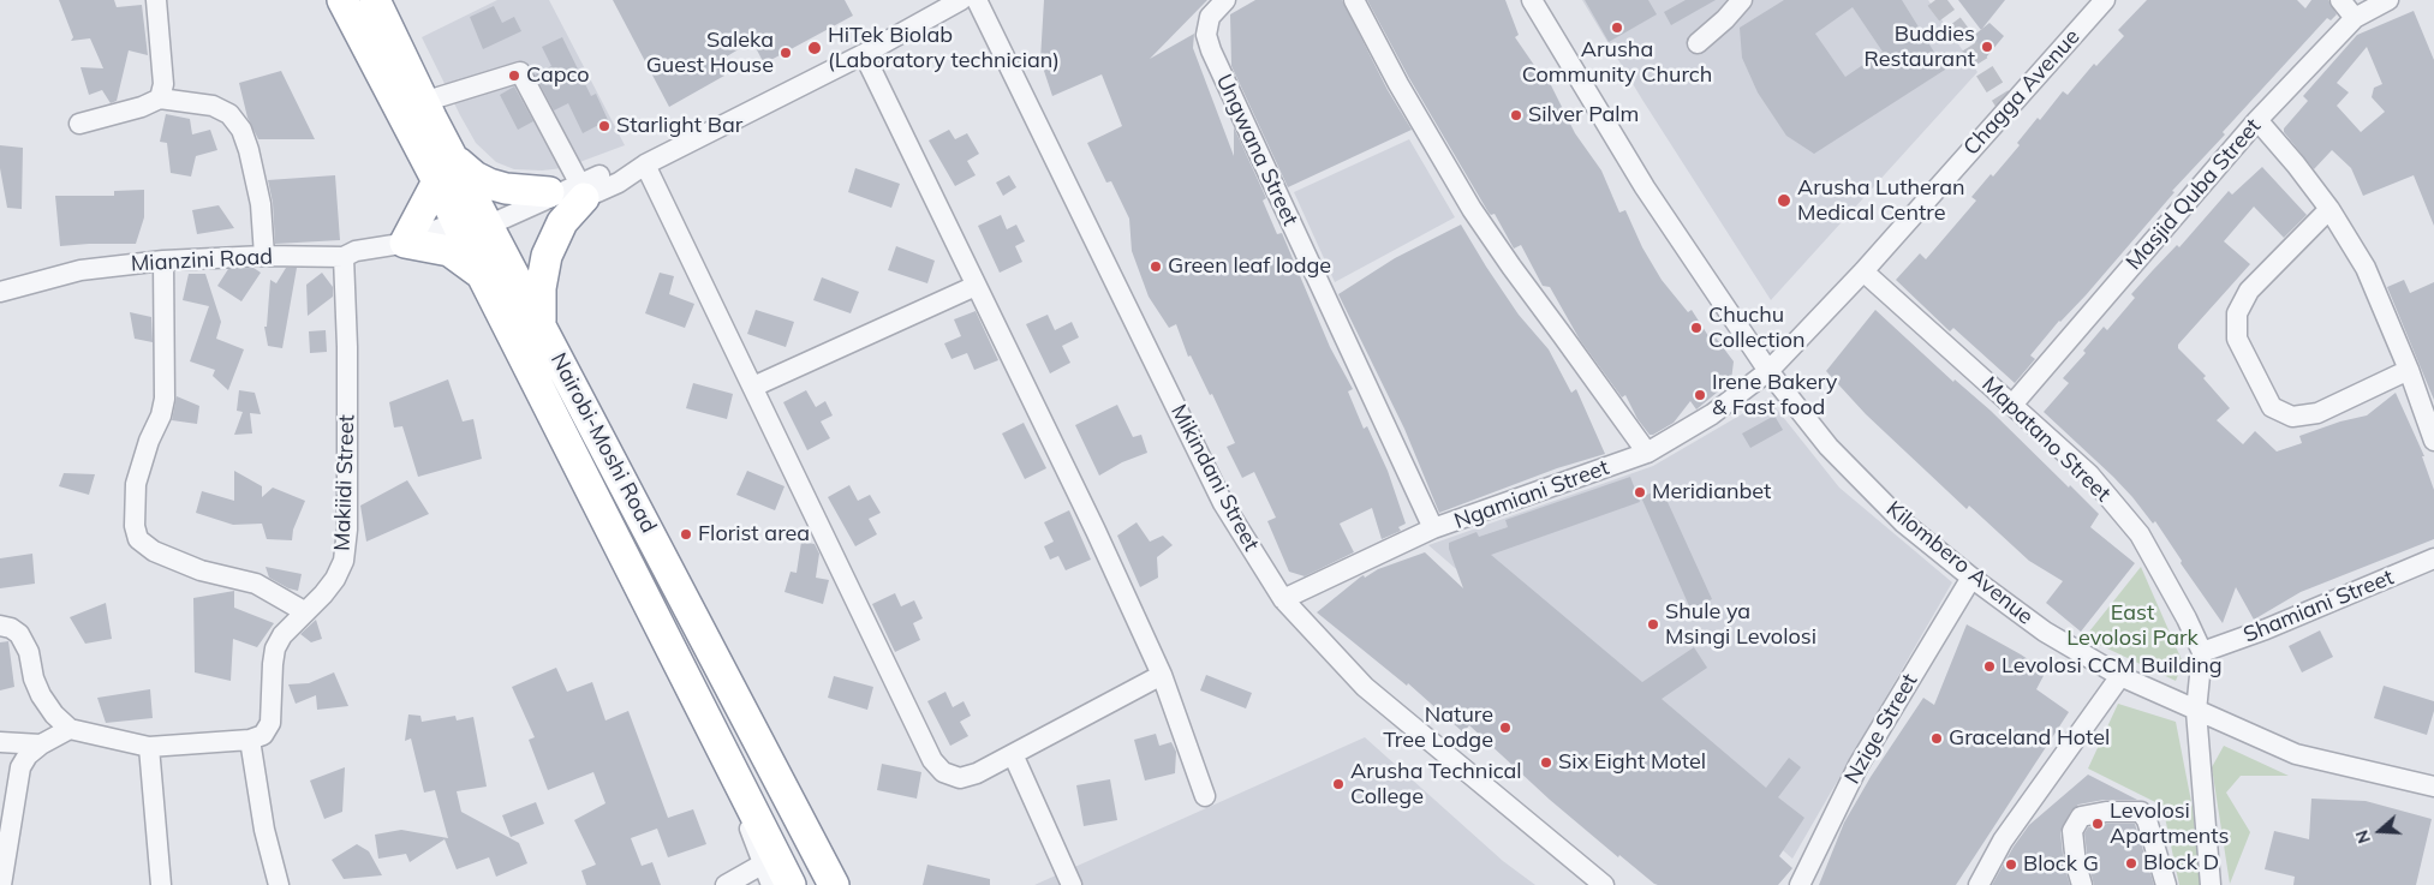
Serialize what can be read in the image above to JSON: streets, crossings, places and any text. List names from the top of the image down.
{
  "streets": {
    "highway": ["Nairobi-Moshi Road"],
    "street": [
      "Chagga Avenue",
      "Ungwana Street",
      "Masjid Quba Street",
      "Mianzini Road",
      "Mapatano Street",
      "Mikindani Street",
      "Makiidi Street",
      "Ngamiani Street",
      "Kilombero Avenue",
      "Shamiani Street",
      "Nzige Street"
    ]
  },
  "crossings": [
    ["Chagga Avenue", "Mapatano Street"],
    ["Chagga Avenue", "Ngamiani Street"],
    ["Chagga Avenue", "Kilombero Avenue"],
    ["Ungwana Street", "Ngamiani Street"],
    ["Masjid Quba Street", "Mapatano Street"],
    ["Mianzini Road", "Nairobi-Moshi Road"],
    ["Mianzini Road", "Makiidi Street"],
    ["Mapatano Street", "Shamiani Street"],
    ["Mikindani Street", "Ngamiani Street"],
    ["Ngamiani Street", "Kilombero Avenue"],
    ["Kilombero Avenue", "Nzige Street"]
  ],
  "parks": ["East Levolosi Park"],
  "places": [
    "Arusha Community Church",
    "Buddies Restaurant",
    "HiTek Biolab (Laboratory technician)",
    "Saleka Guest House",
    "Capco",
    "Silver Palm",
    "Starlight Bar",
    "Arusha Lutheran Medical Centre",
    "Green leaf lodge",
    "Chuchu Collection",
    "Irene Bakery & Fast food",
    "Meridianbet",
    "Florist area",
    "Shule ya Msingi Levolosi",
    "Levolosi CCM Building",
    "Nature Tree Lodge",
    "Graceland Hotel",
    "Six Eight Motel",
    "Arusha Technical College",
    "Levolosi Apartments",
    "Block D",
    "Block G"
  ],
  "north": "left"
}
